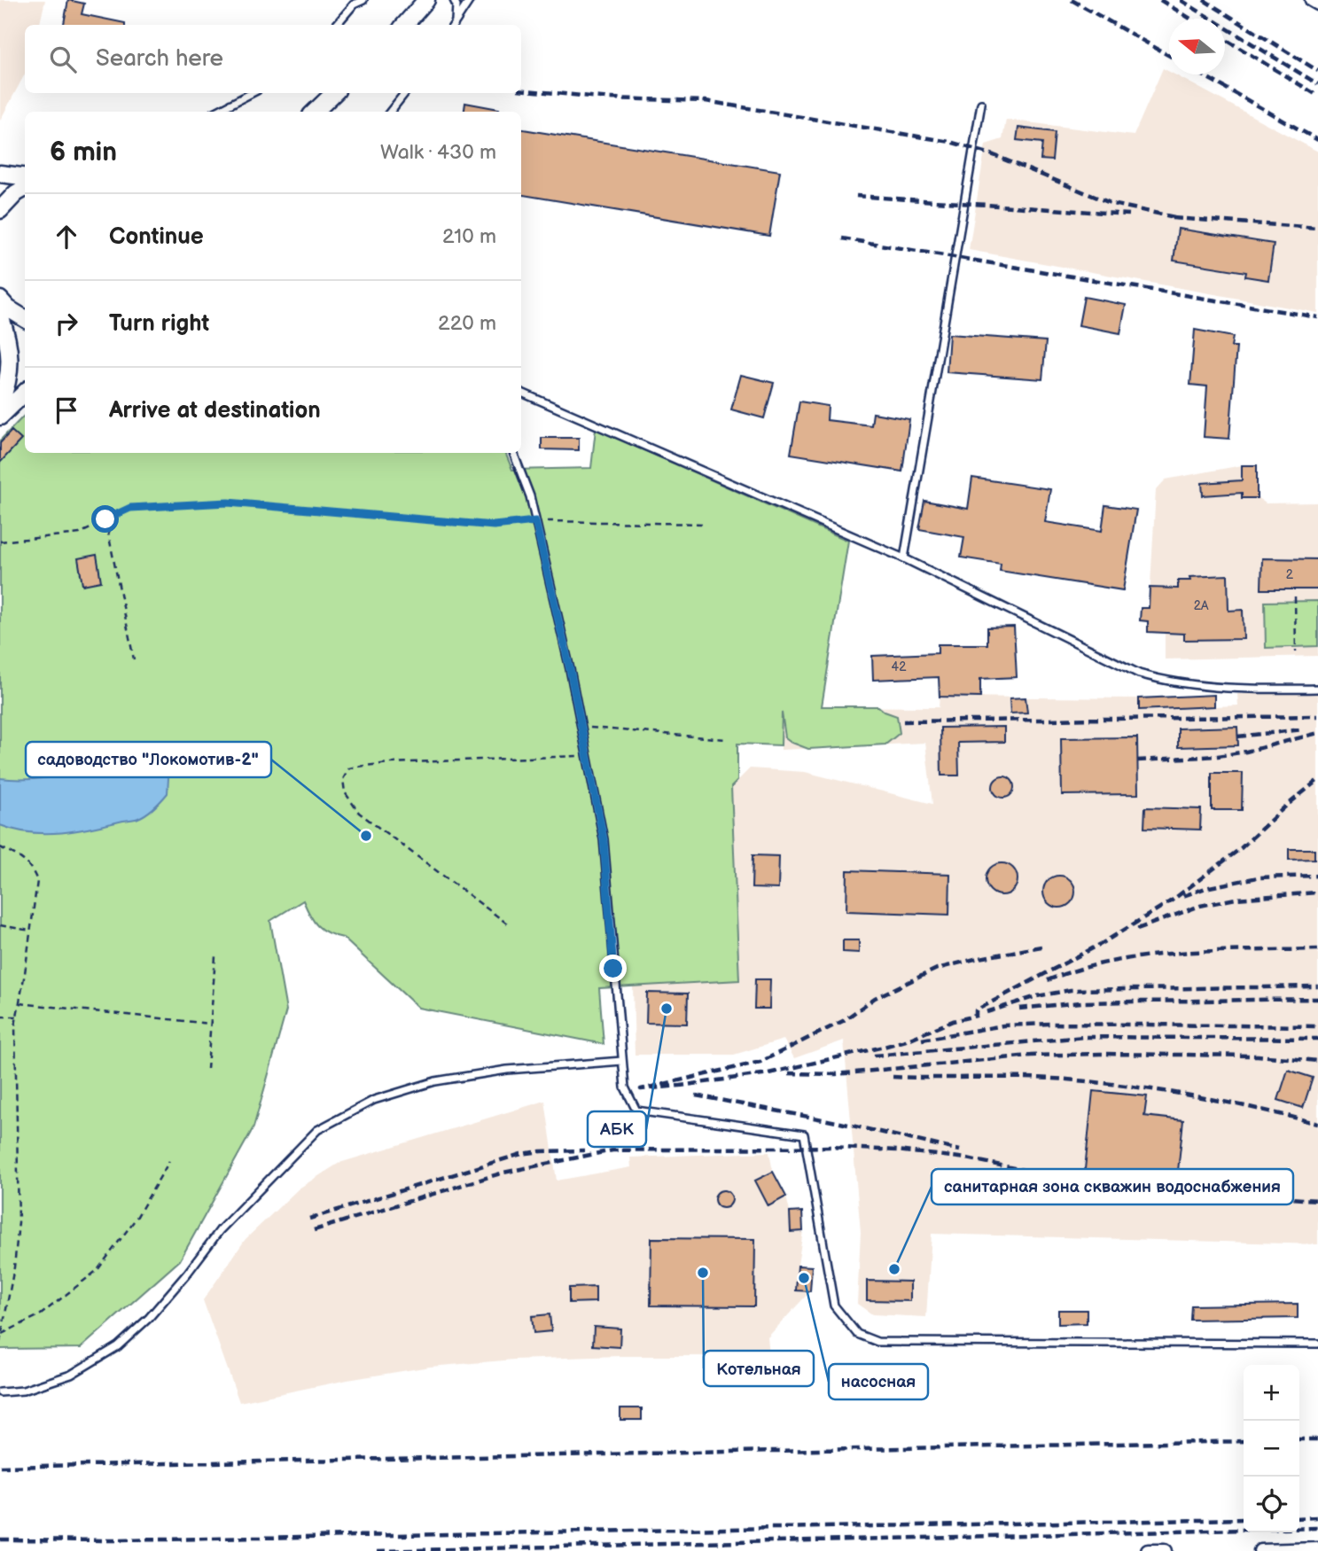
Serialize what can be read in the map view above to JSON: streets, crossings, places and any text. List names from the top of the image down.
{
  "places": [
    "садоводство \"Локомотив-2\"",
    "АБК",
    "санитарная зона скважин водоснабжения",
    "Котельная",
    "насосная"
  ],
  "house_numbers": ["2", "2А", "42"],
  "north": "left",
  "page": {
    "search": "Search here",
    "heading": ["6 min", "Walk · 430 m"],
    "list": [
      ["Continue", "210 m"],
      ["Turn right", "220 m"],
      "Arrive at destination"
    ],
    "map_buttons": ["+", "−"]
  }
}
